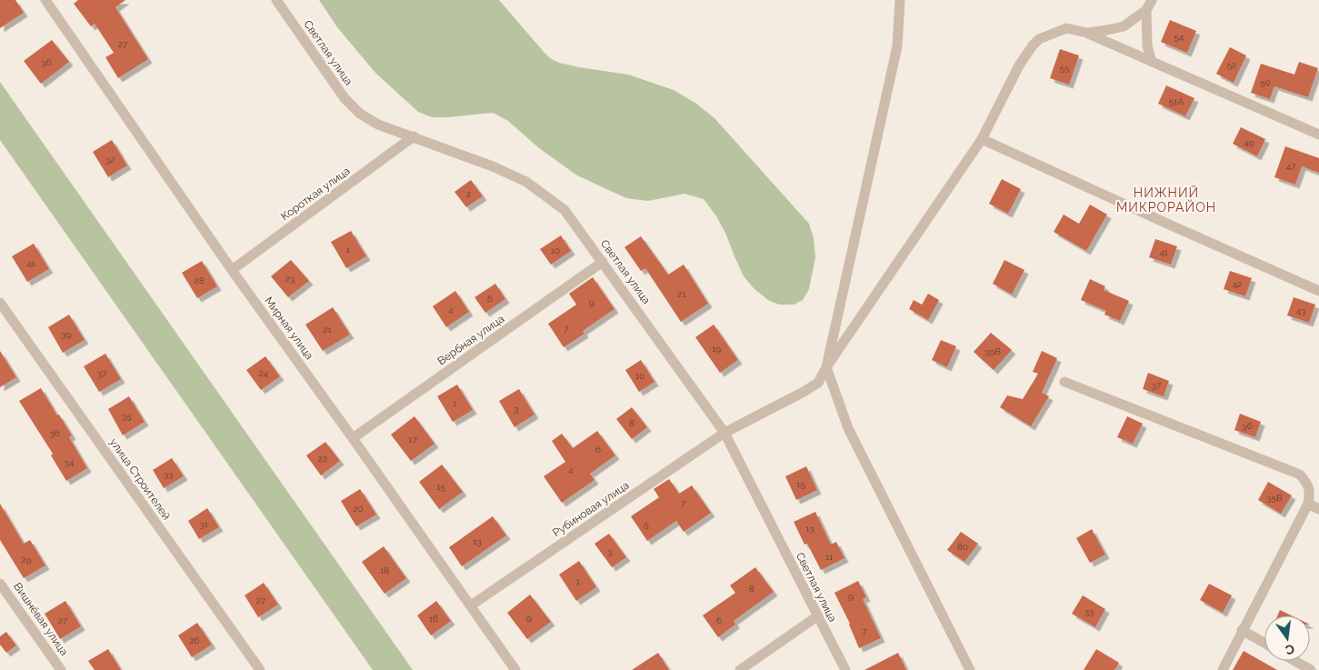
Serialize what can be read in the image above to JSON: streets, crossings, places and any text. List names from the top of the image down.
{
  "streets": {
    "street": [
      "Светлая улица",
      "Короткая улица",
      "Мирная улица",
      "Вербная улица",
      "улица Строителей",
      "Рубиновая улица",
      "Вишнёвая улица"
    ]
  },
  "crossings": [
    ["Светлая улица", "Короткая улица"],
    ["Светлая улица", "Вербная улица"],
    ["Светлая улица", "Рубиновая улица"],
    ["Короткая улица", "Мирная улица"],
    ["Мирная улица", "Вербная улица"],
    ["Мирная улица", "Рубиновая улица"]
  ],
  "districts": ["НИЖНИЙ МИКРОРАЙОН"],
  "house_numbers": [
    "54",
    "27",
    "36",
    "52",
    "55",
    "50",
    "51А",
    "49",
    "32",
    "47",
    "2",
    "1",
    "10",
    "41",
    "41",
    "23",
    "28",
    "42",
    "21",
    "6",
    "9",
    "4",
    "43",
    "7",
    "21",
    "39",
    "19",
    "39В",
    "37",
    "24",
    "10",
    "37",
    "1",
    "3",
    "35",
    "8",
    "36",
    "36",
    "17",
    "6",
    "22",
    "34",
    "4",
    "33",
    "15",
    "15",
    "35В",
    "7",
    "20",
    "31",
    "5",
    "13",
    "13",
    "80",
    "3",
    "11",
    "29",
    "18",
    "1",
    "8",
    "9",
    "27",
    "33",
    "9",
    "16",
    "27",
    "6",
    "7",
    "26"
  ],
  "north": "bottom"
}
